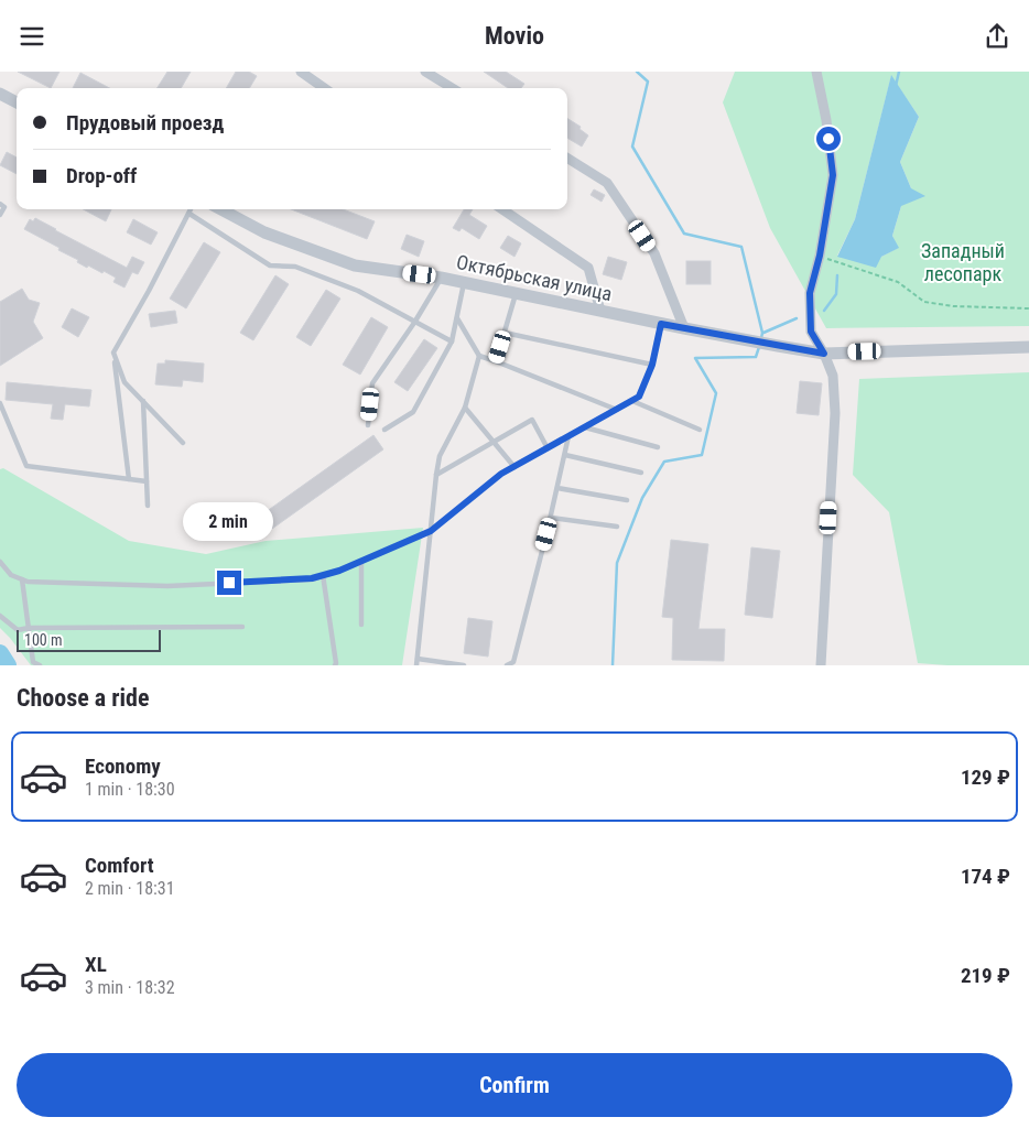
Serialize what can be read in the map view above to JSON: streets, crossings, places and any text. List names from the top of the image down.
{
  "streets": {
    "street": ["Октябрьская улица"]
  },
  "parks": ["Западный лесопарк"],
  "scale_bar": "100 m",
  "page": {
    "header": "Movio",
    "banner": ["Прудовый проезд", "Drop-off"],
    "bubble": "2 min",
    "scale": "100 m",
    "heading": "Choose a ride",
    "list": [
      {
        "name": "Economy",
        "note": "1 min · 18:30",
        "value": "129 ₽"
      },
      {
        "name": "Comfort",
        "note": "2 min · 18:31",
        "value": "174 ₽"
      },
      {
        "name": "XL",
        "note": "3 min · 18:32",
        "value": "219 ₽"
      }
    ],
    "buttons": "Confirm"
  }
}
